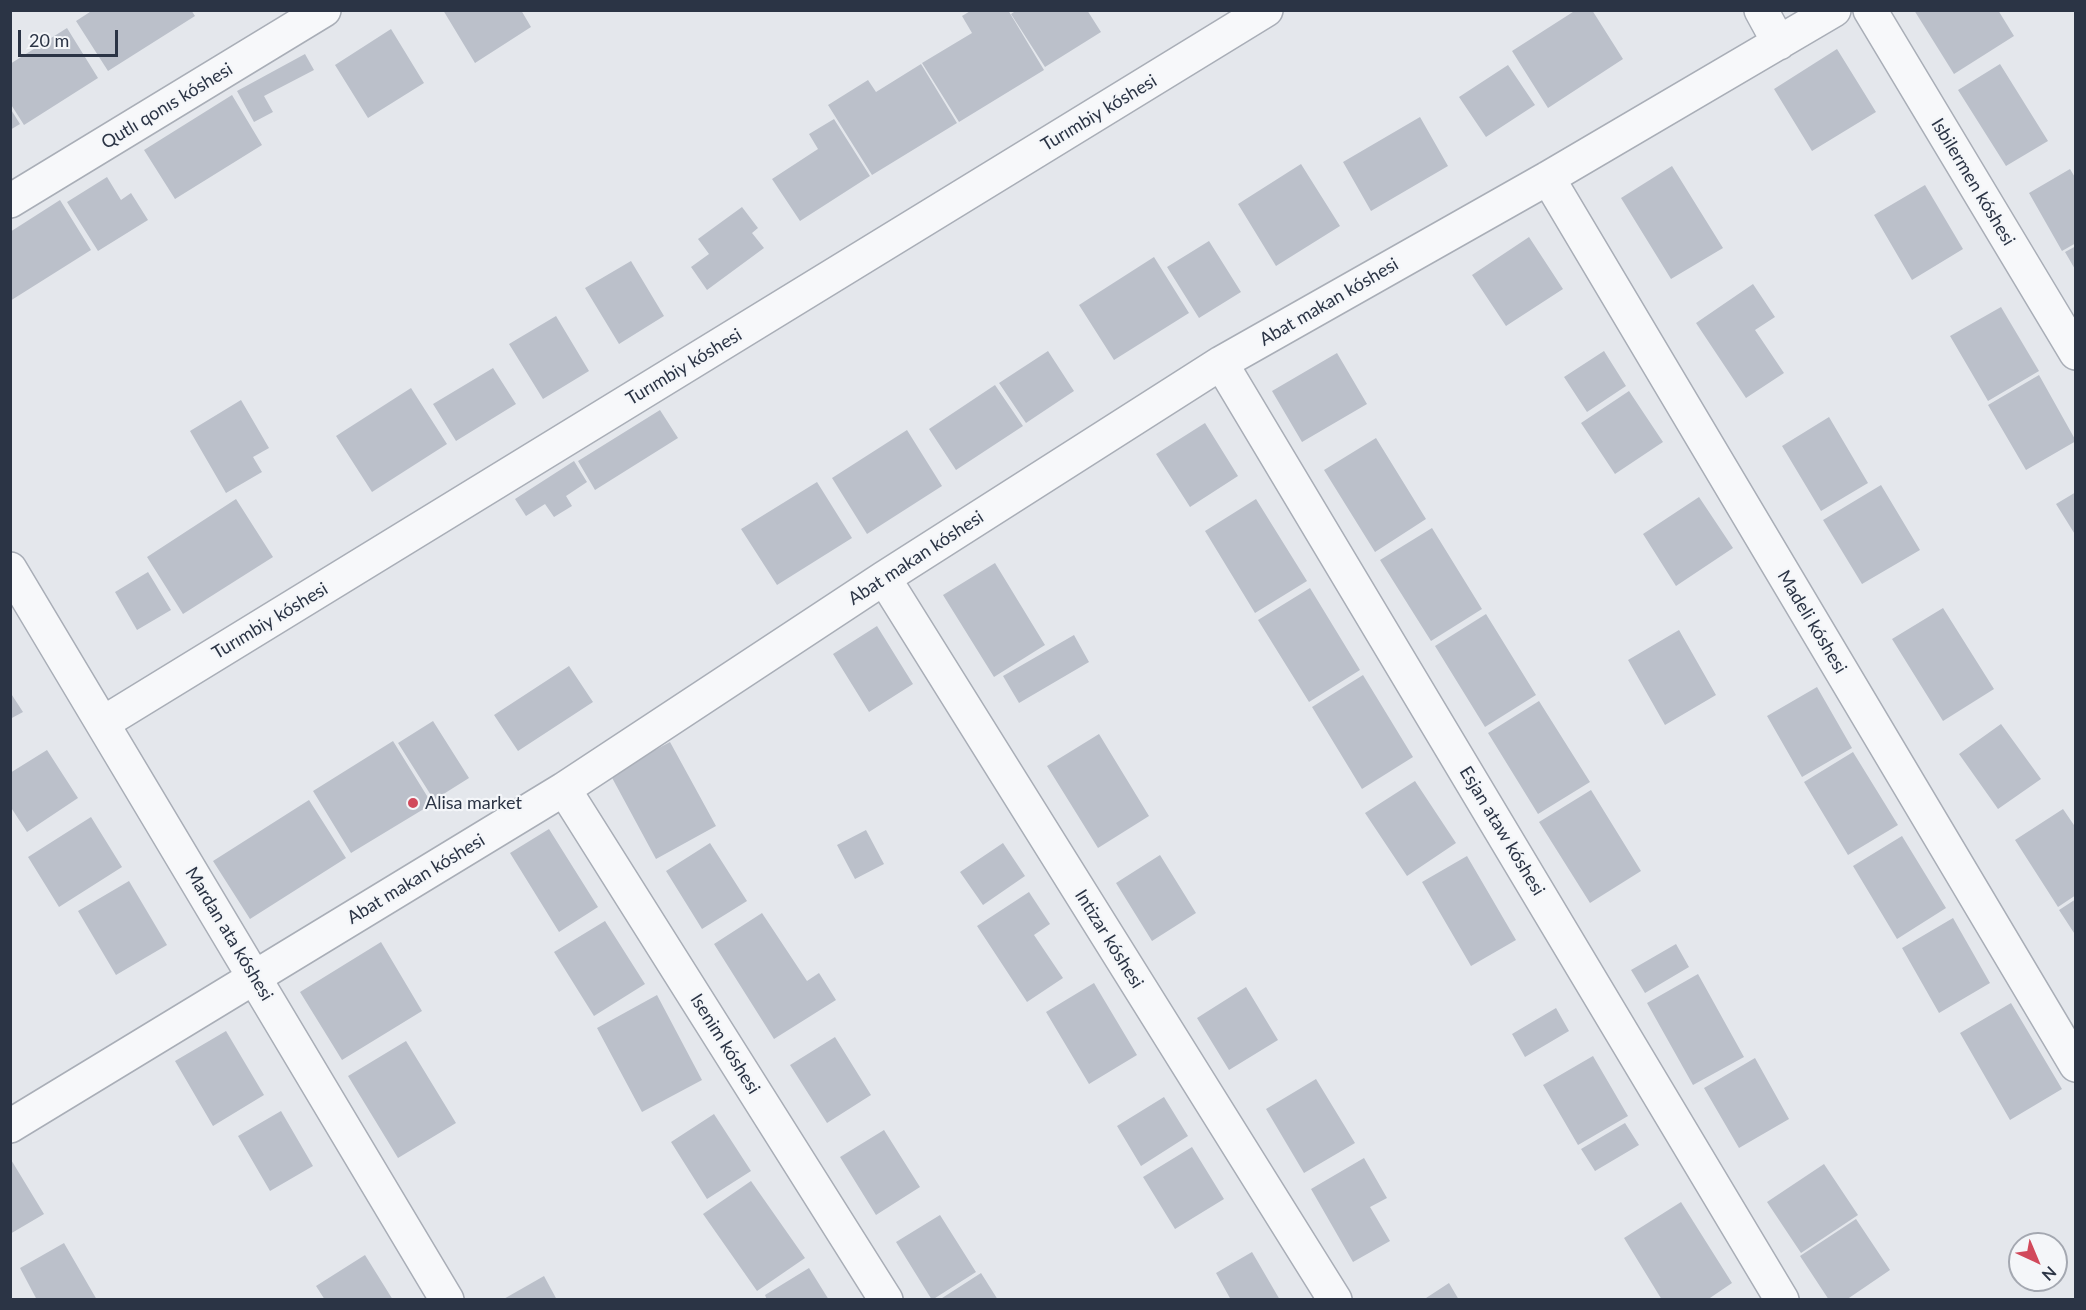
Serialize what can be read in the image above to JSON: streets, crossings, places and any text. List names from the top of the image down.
{
  "streets": {
    "street": [
      "Qutlı qonıs kóshesi",
      "Turımbiy kóshesi",
      "Isbilermen kóshesi",
      "Abat makan kóshesi",
      "Madeli kóshesi",
      "Esjan ataw kóshesi",
      "Mardan ata kóshesi",
      "Intizar kóshesi",
      "Isenim kóshesi"
    ]
  },
  "crossings": [
    ["Turımbiy kóshesi", "Mardan ata kóshesi"],
    ["Abat makan kóshesi", "Madeli kóshesi"],
    ["Abat makan kóshesi", "Esjan ataw kóshesi"],
    ["Abat makan kóshesi", "Mardan ata kóshesi"],
    ["Abat makan kóshesi", "Intizar kóshesi"],
    ["Abat makan kóshesi", "Isenim kóshesi"]
  ],
  "places": ["Alisa market"],
  "scale_bar": "20 m",
  "north": "bottom right"
}
